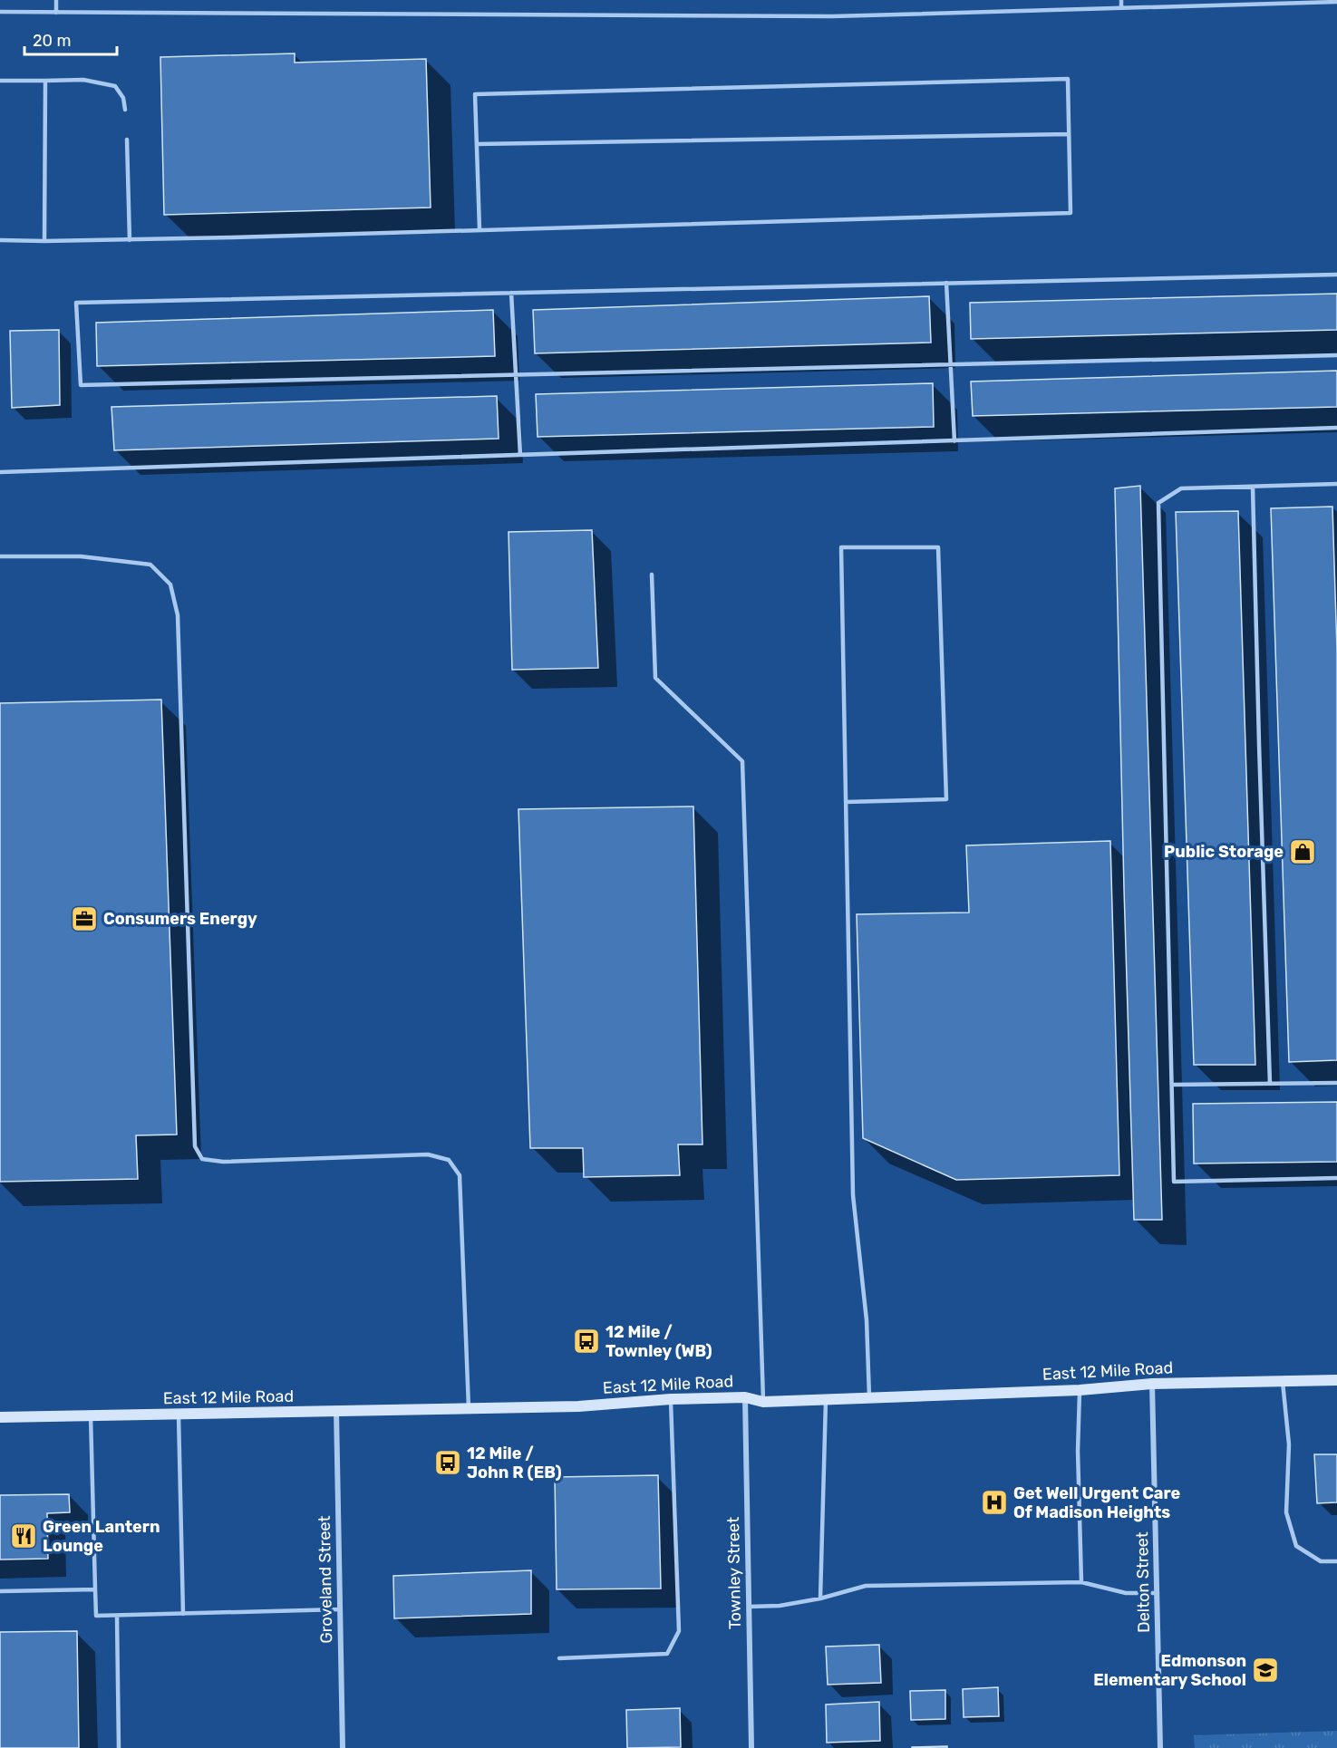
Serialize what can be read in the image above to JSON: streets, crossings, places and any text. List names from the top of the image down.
{
  "streets": {
    "main road": ["East 12 Mile Road"],
    "street": ["Townley Street", "Groveland Street", "Delton Street"]
  },
  "crossings": [
    ["East 12 Mile Road", "Townley Street"],
    ["East 12 Mile Road", "Groveland Street"],
    ["East 12 Mile Road", "Delton Street"]
  ],
  "places": {
    "shop": ["Public Storage"],
    "office": ["Consumers Energy"],
    "bus stop": ["12 Mile / Townley (WB)", "12 Mile / John R (EB)"],
    "hospital": ["Get Well Urgent Care Of Madison Heights"],
    "restaurant": ["Green Lantern Lounge"],
    "school or university": ["Edmonson Elementary School"]
  },
  "scale_bar": "20 m"
}
